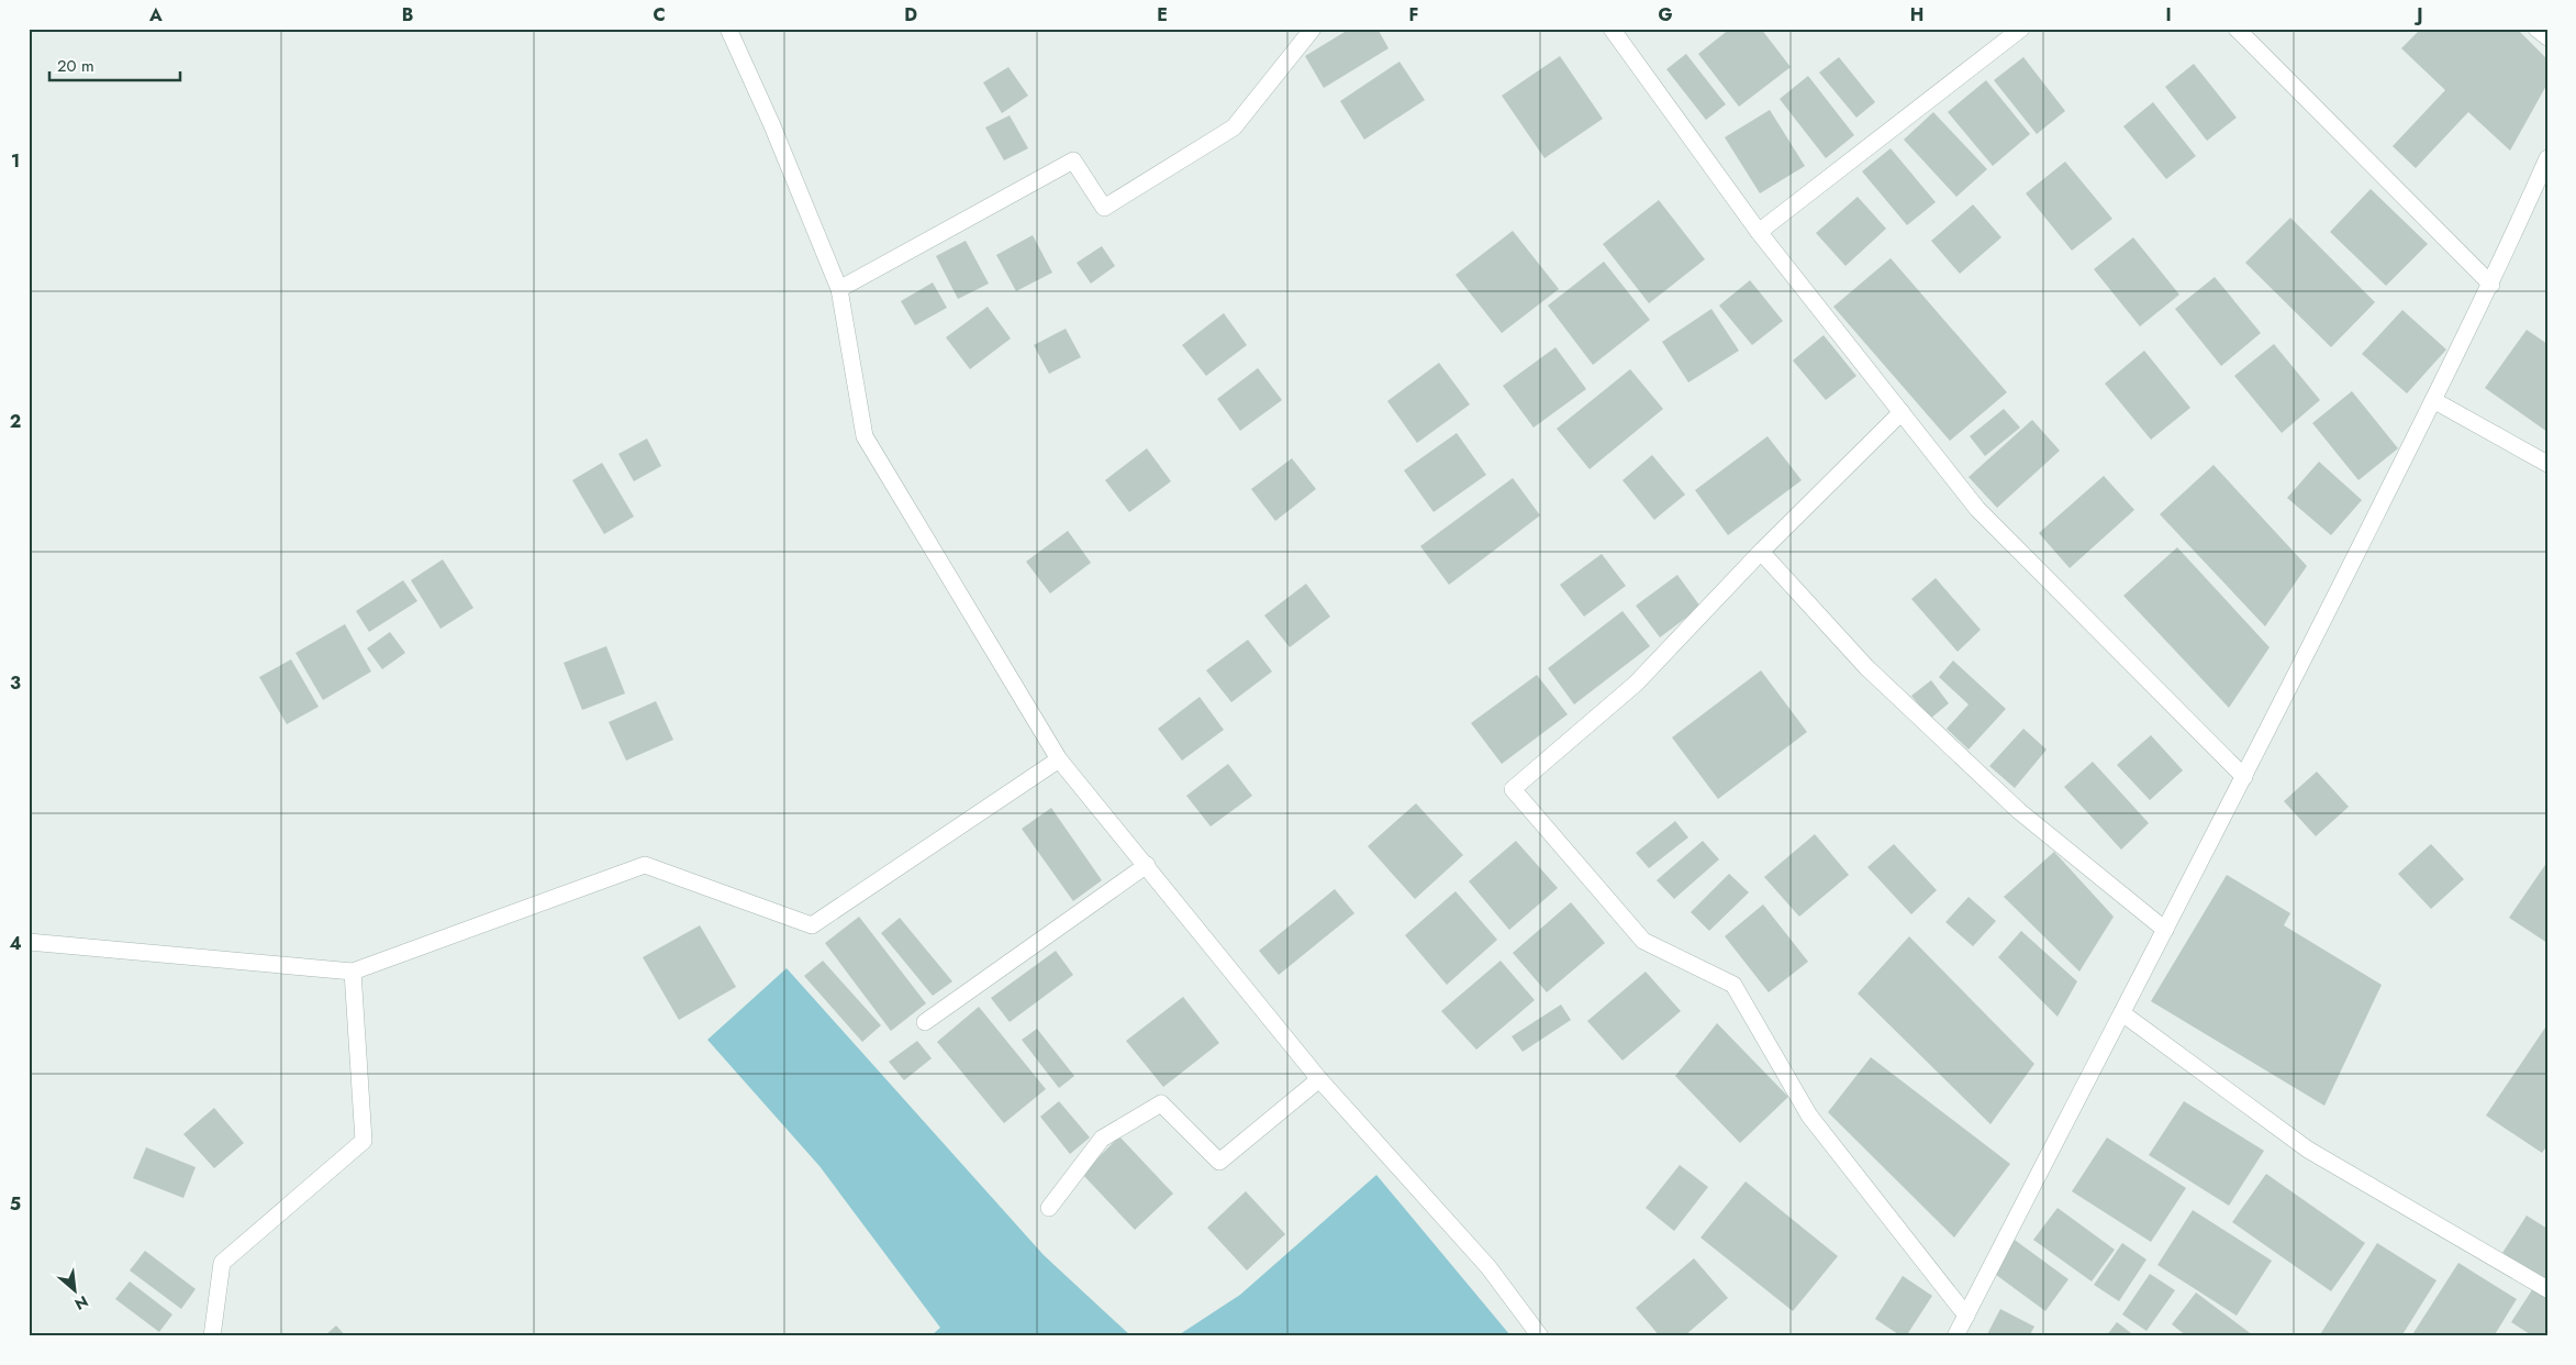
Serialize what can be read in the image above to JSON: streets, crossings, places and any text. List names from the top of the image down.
{
  "scale_bar": "20 m",
  "north": "bottom right",
  "grid": {
    "columns": [
      "A",
      "B",
      "C",
      "D",
      "E",
      "F",
      "G",
      "H",
      "I",
      "J"
    ],
    "rows": [
      "1",
      "2",
      "3",
      "4",
      "5"
    ]
  }
}
